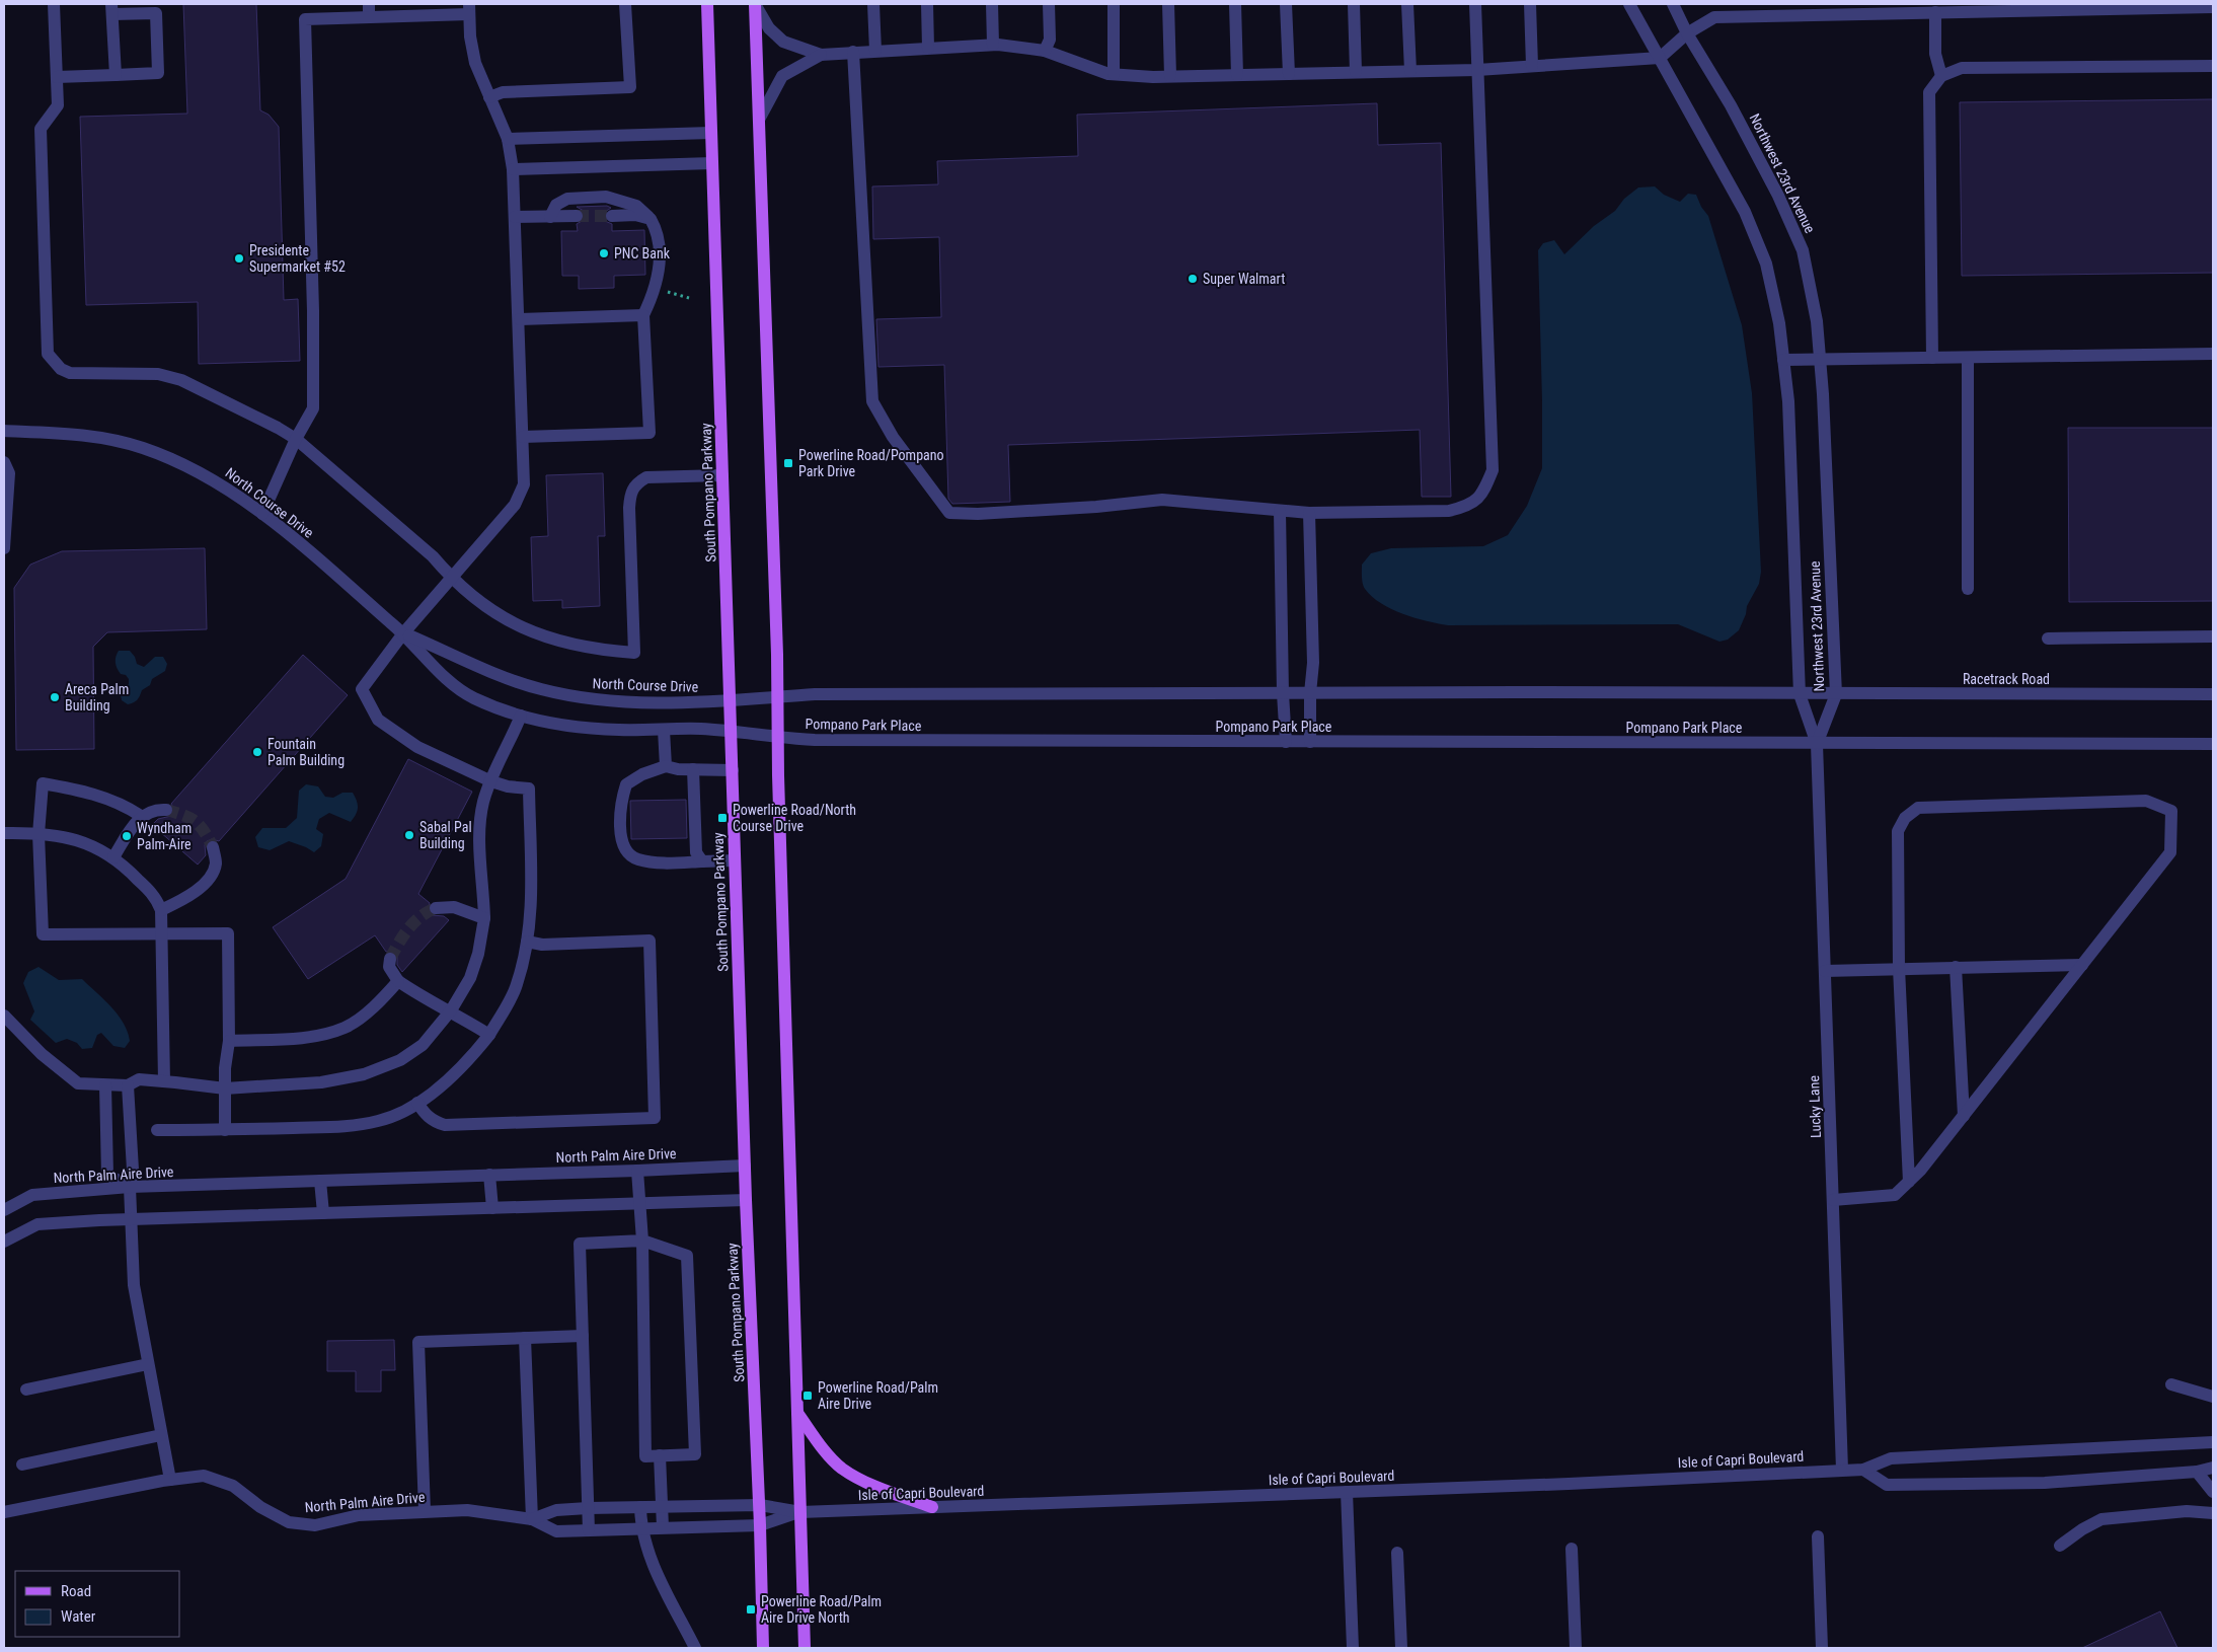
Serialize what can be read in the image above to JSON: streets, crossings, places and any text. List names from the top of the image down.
{
  "streets": {
    "main road": ["South Pompano Parkway"],
    "street": [
      "Northwest 23rd Avenue",
      "North Course Drive",
      "Racetrack Road",
      "Pompano Park Place",
      "Lucky Lane",
      "North Palm Aire Drive",
      "Isle of Capri Boulevard"
    ]
  },
  "crossings": [
    ["Northwest 23rd Avenue", "Racetrack Road"],
    ["Northwest 23rd Avenue", "Pompano Park Place"],
    ["Northwest 23rd Avenue", "Lucky Lane"],
    ["South Pompano Parkway", "North Course Drive"],
    ["South Pompano Parkway", "Pompano Park Place"],
    ["South Pompano Parkway", "North Palm Aire Drive"],
    ["North Course Drive", "Pompano Park Place"],
    ["Racetrack Road", "Pompano Park Place"],
    ["Pompano Park Place", "Lucky Lane"],
    ["Lucky Lane", "Isle of Capri Boulevard"],
    ["North Palm Aire Drive", "Isle of Capri Boulevard"]
  ],
  "places": {
    "other": [
      "PNC Bank",
      "Presidente Supermarket #52",
      "Super Walmart",
      "Areca Palm Building",
      "Fountain Palm Building",
      "Sabal Pal Building",
      "Wyndham Palm-Aire"
    ],
    "transit": [
      "Powerline Road/Pompano Park Drive",
      "Powerline Road/North Course Drive",
      "Powerline Road/Palm Aire Drive",
      "Powerline Road/Palm Aire Drive North"
    ]
  },
  "legend": ["Road", "Water"]
}
